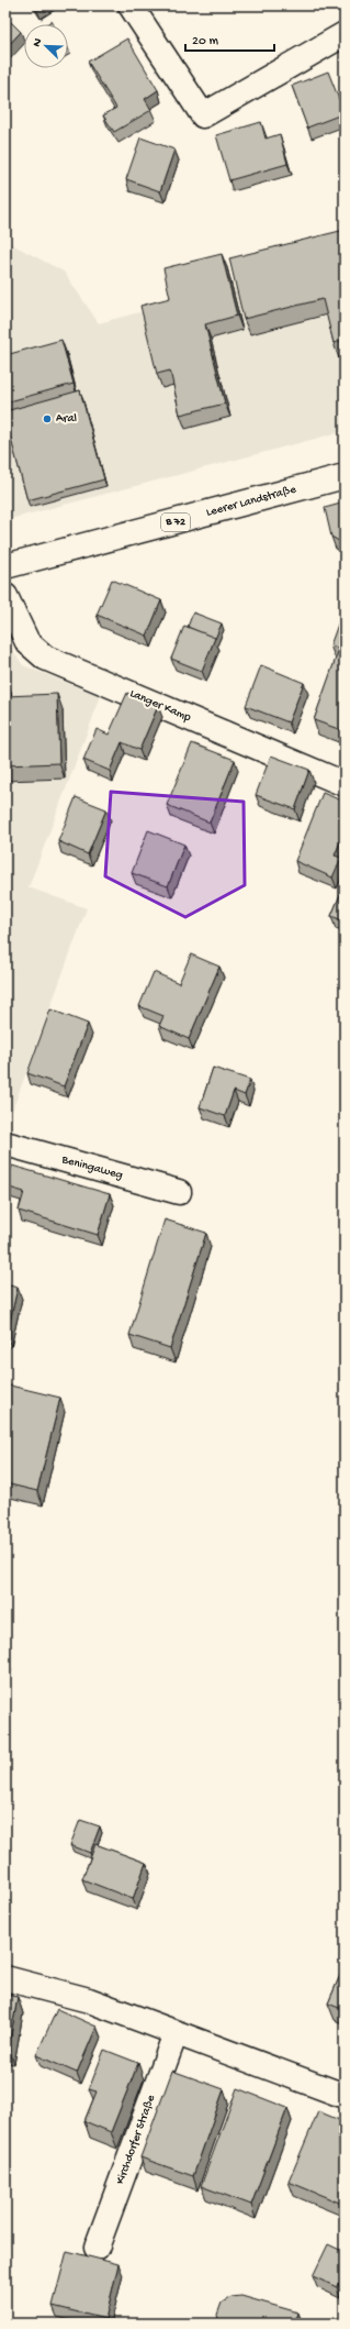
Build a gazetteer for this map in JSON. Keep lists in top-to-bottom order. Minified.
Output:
{"streets":{"street":["Leerer Landstraße","B 72","Langer Kamp","Beningaweg","Kirchdorfer Straße"]},"places":["Aral"],"scale_bar":"20 m","north":"top left"}
